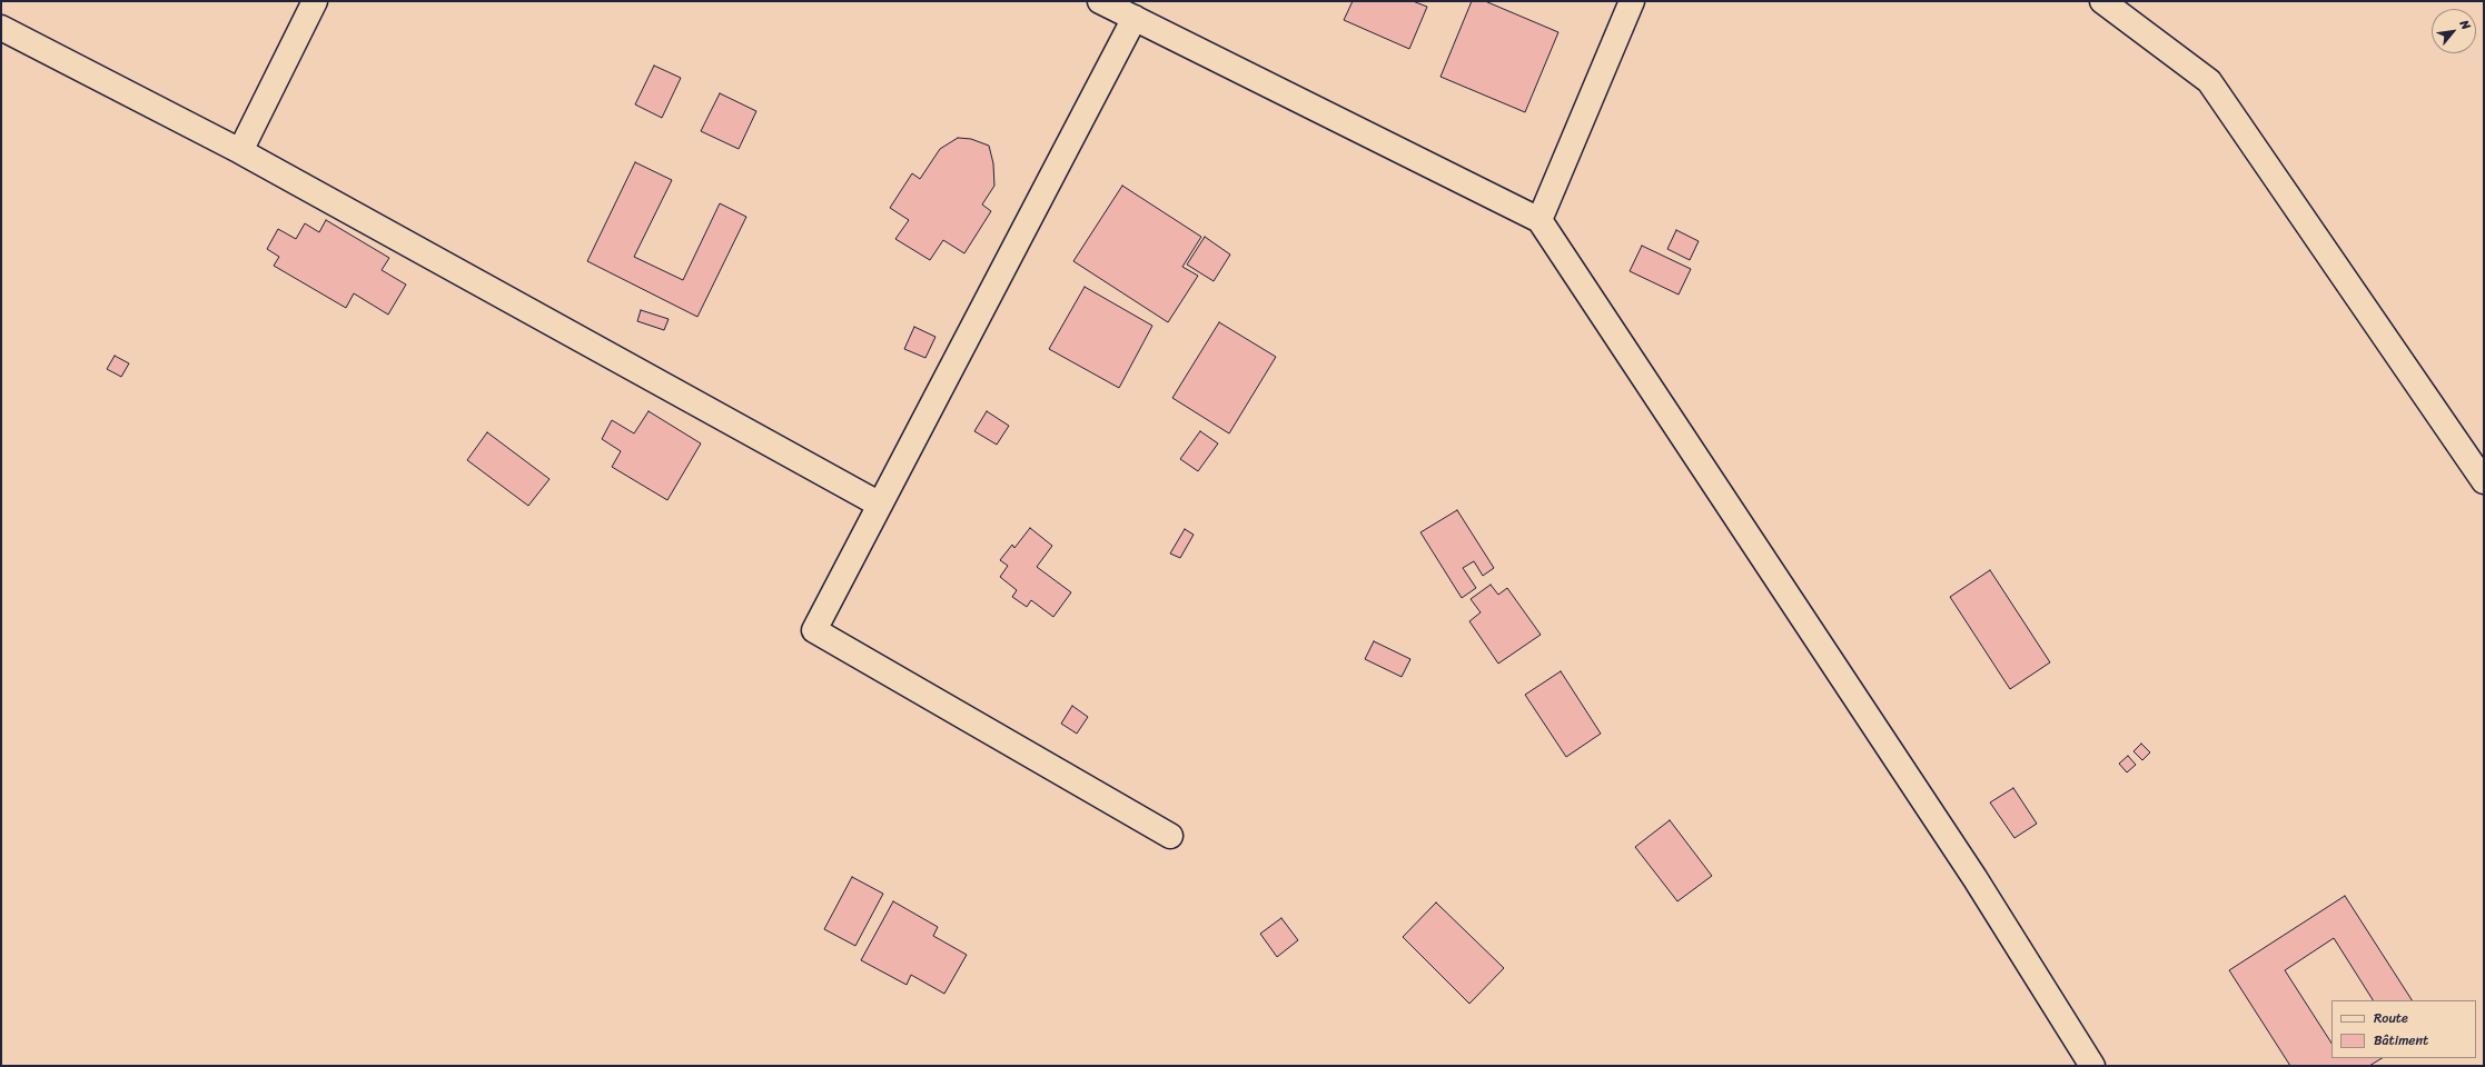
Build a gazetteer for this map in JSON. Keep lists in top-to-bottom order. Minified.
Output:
{"legend":["Route","Bâtiment"],"north":"top right"}
